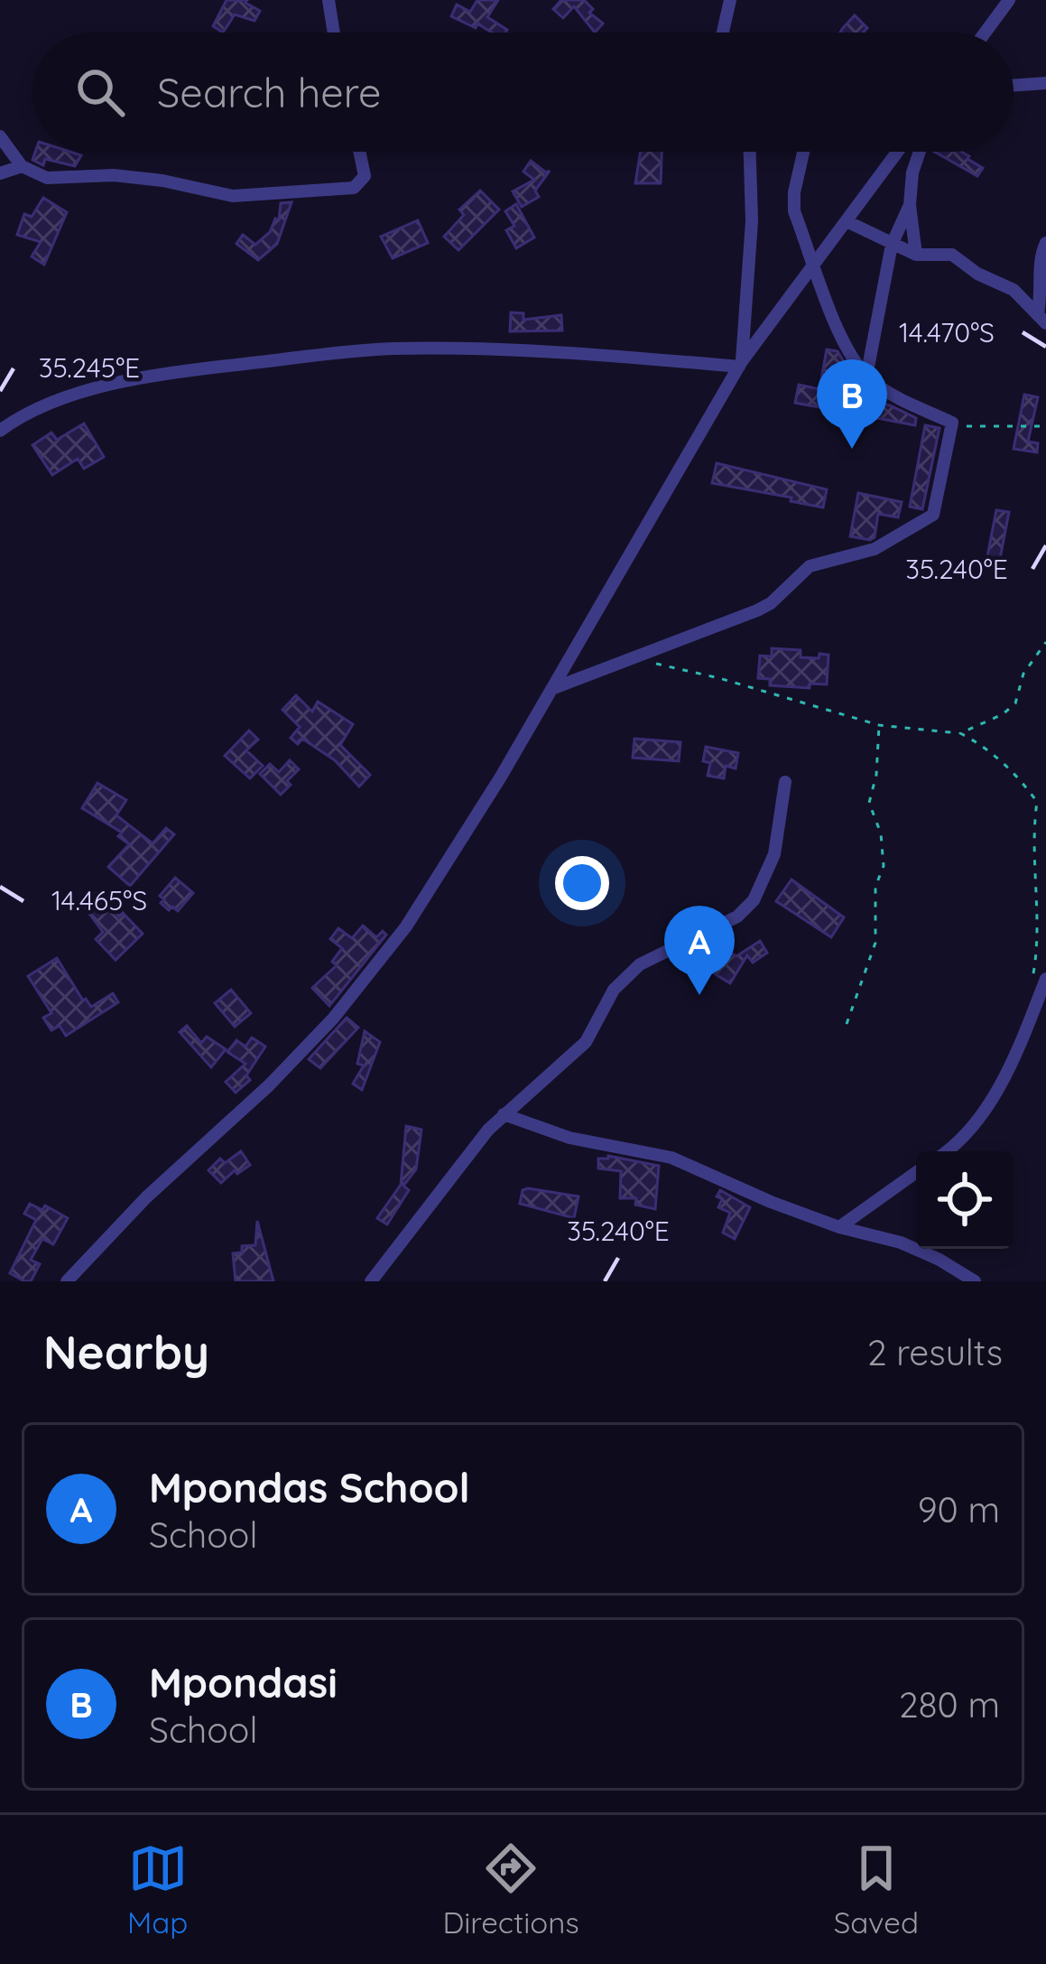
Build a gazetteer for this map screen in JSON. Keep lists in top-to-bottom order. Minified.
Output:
{"page":{"search":"Search here","pins":["B","A"],"heading":["Nearby","2 results"],"list":[{"mark":"A","name":"Mpondas School","note":"School","value":"90 m"},{"mark":"B","name":"Mpondasi","note":"School","value":"280 m"}],"nav":["Map","Directions","Saved"]},"coordinates":["14.470°S","35.245°E","35.240°E","14.465°S"]}
